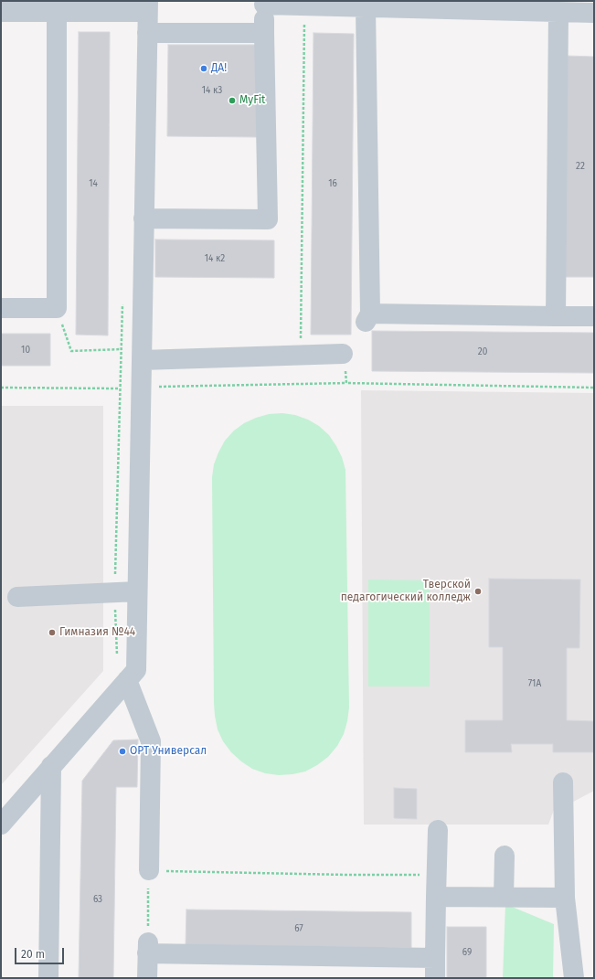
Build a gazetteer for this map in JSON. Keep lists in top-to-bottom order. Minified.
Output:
{"places":["ДА!","MyFit","Тверской педагогический колледж","Гимназия №44","ОРТ Универсал"],"house_numbers":["14 к3","22","14","16","14 к2","10","20","71А","63","67","69"],"scale_bar":"20 m"}
